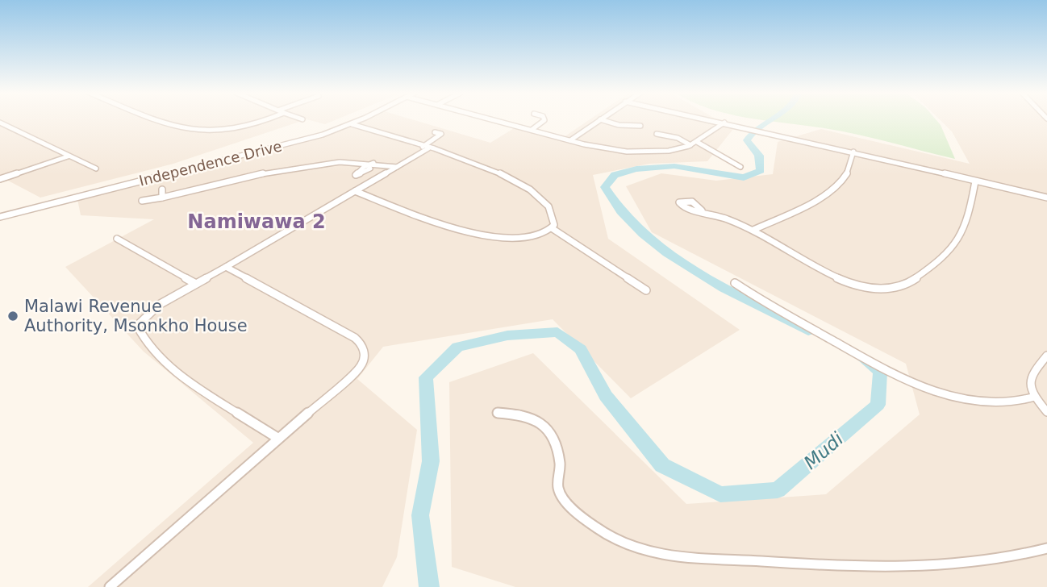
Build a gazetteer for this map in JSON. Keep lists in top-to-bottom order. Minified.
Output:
{"streets":{"street":["Independence Drive"]},"districts":["Namiwawa 2"],"water":["Mudi"],"places":["Malawi Revenue Authority, Msonkho House"]}
